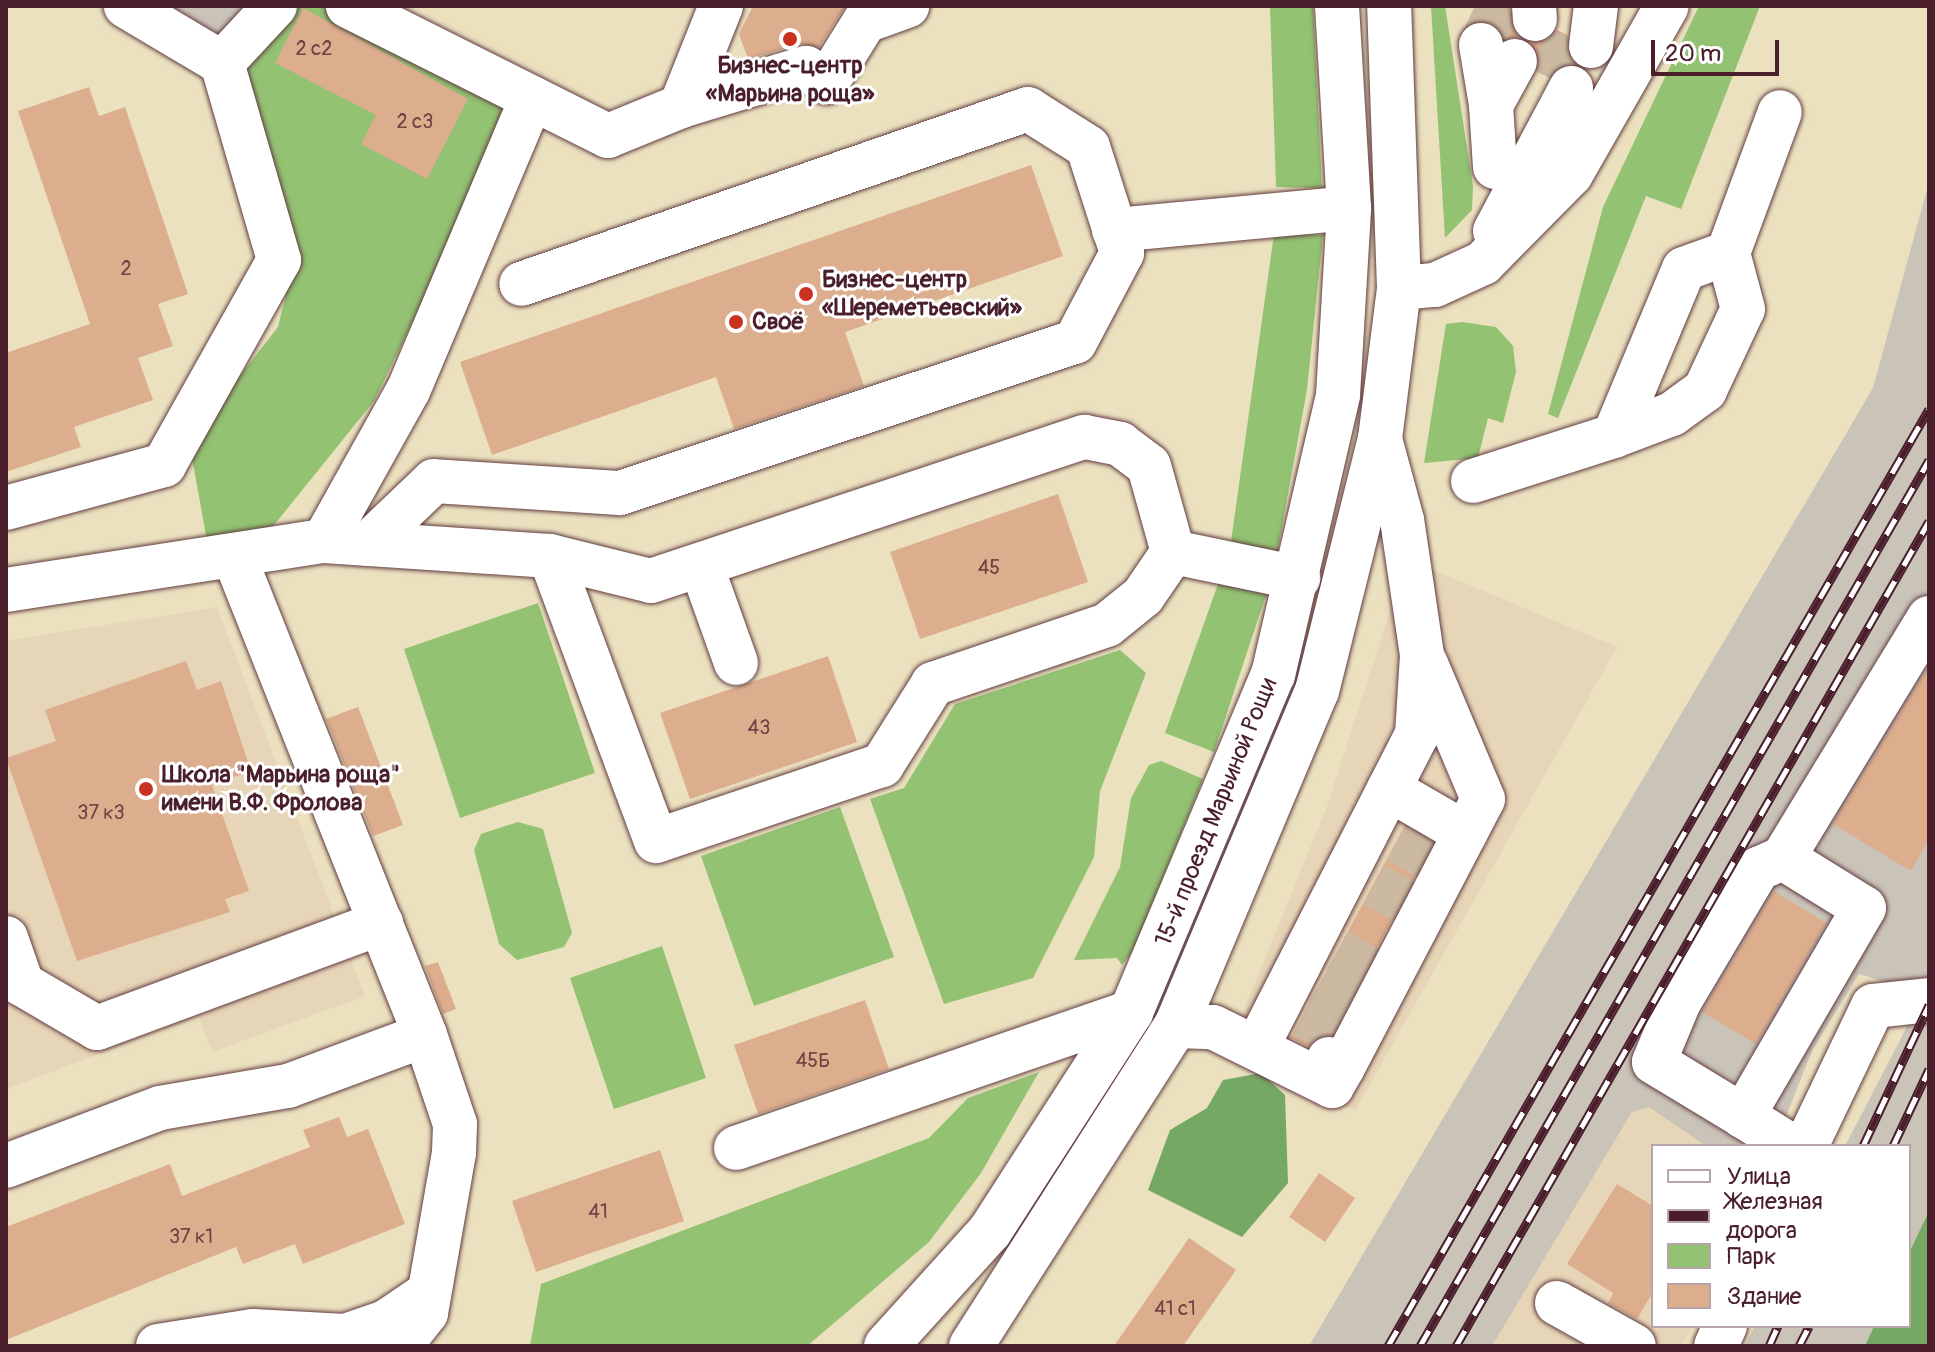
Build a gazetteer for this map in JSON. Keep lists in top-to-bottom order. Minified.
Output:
{"streets":{"main road":["15-й проезд Марьиной Рощи"]},"places":["Бизнес-центр «Марьина роща»","Бизнес-центр «Шереметьевский»","Своё","Школа \"Марьина роща\" имени В.Ф. Фролова"],"house_numbers":["2 с2","2 с3","2","45","43","37 к3","45Б","41","37 к1","41 с1"],"legend":["Улица","Железная дорога","Парк","Здание"],"scale_bar":"20 m"}
